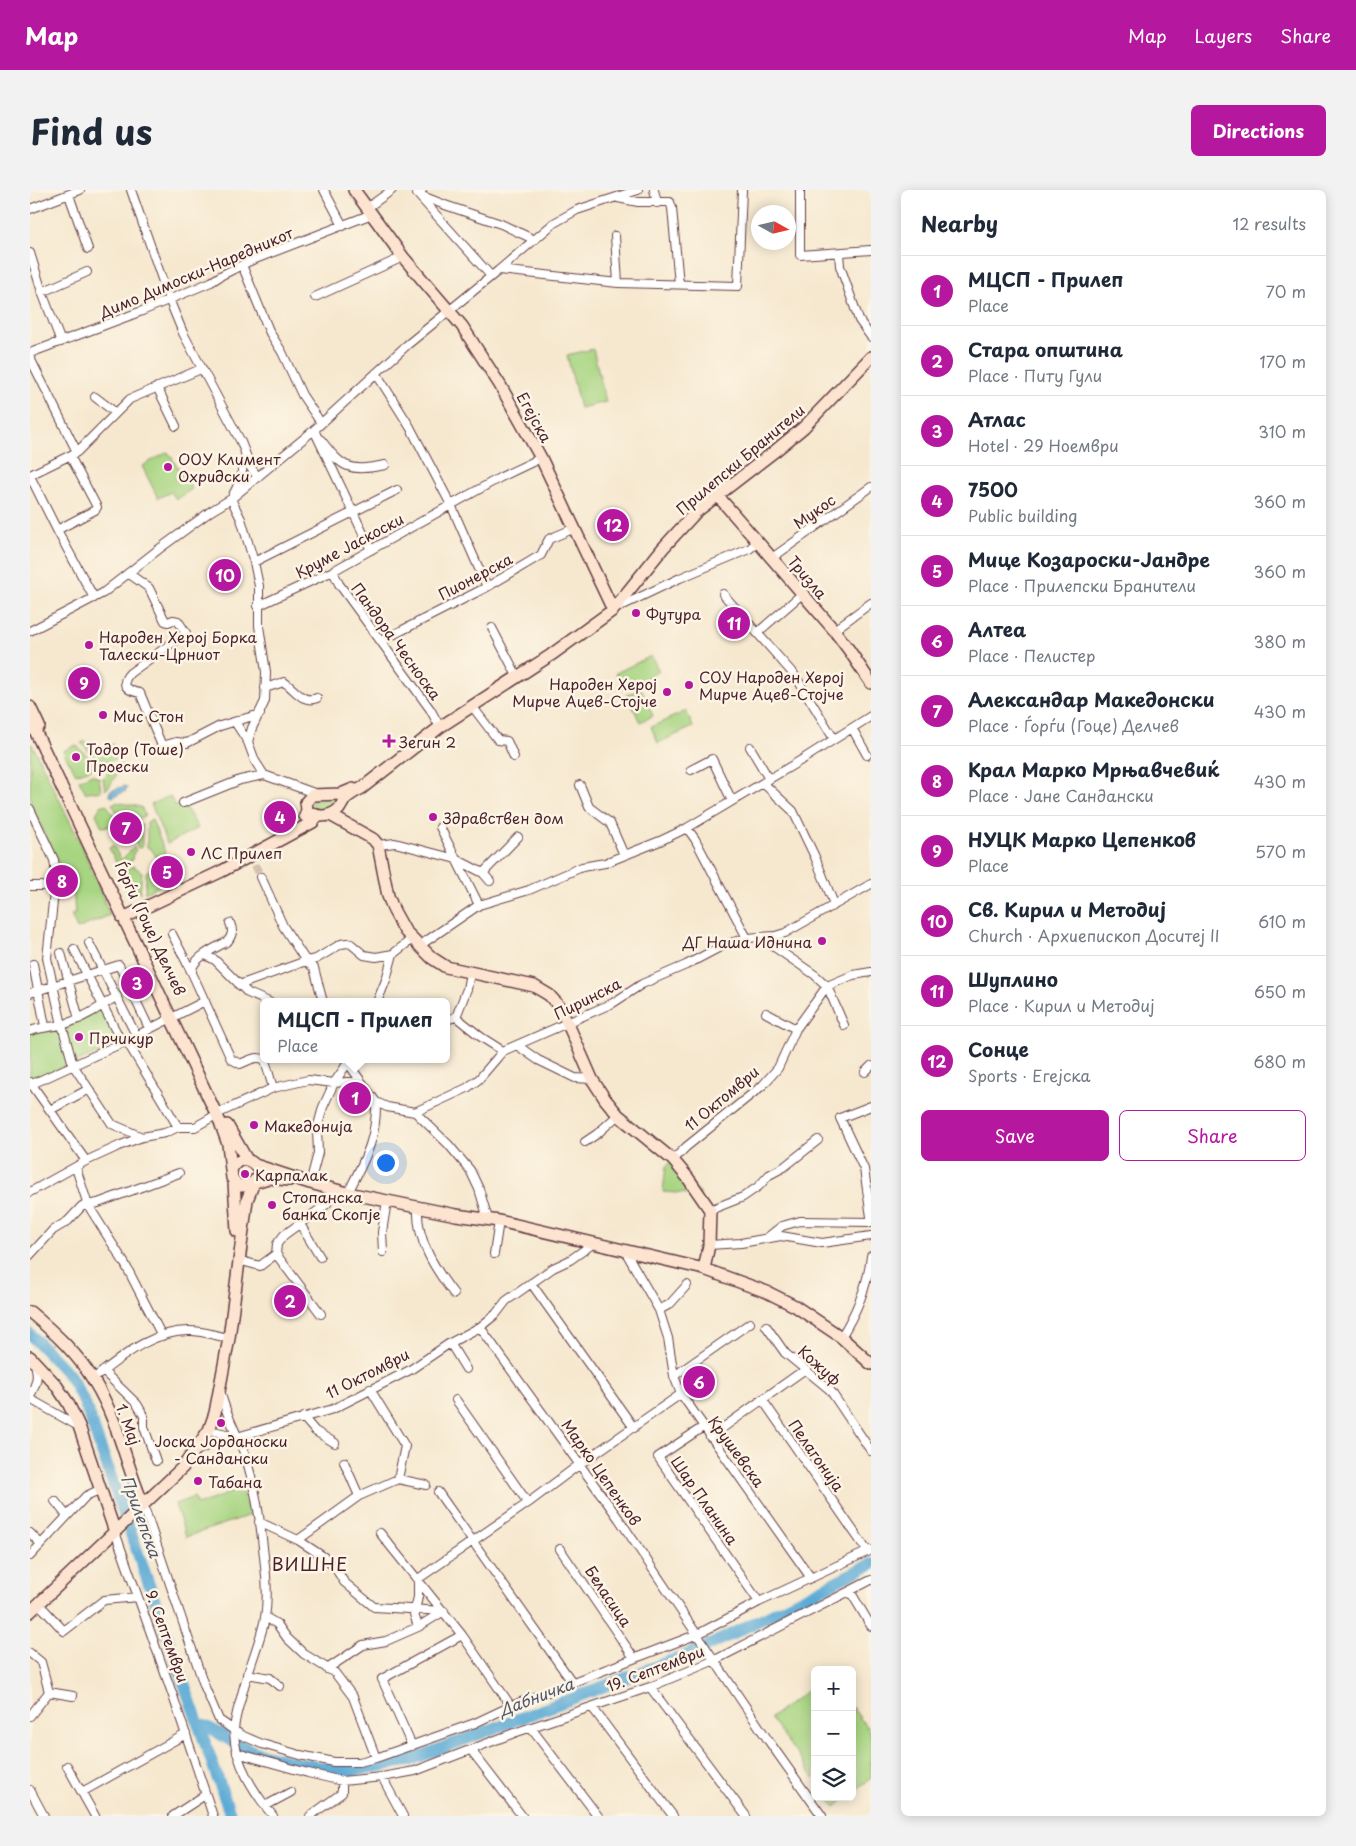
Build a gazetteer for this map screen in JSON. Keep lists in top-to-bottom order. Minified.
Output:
{"streets":{"street":["Димо Димоски-Наредникот","Егејска","Прилепски Бранители","Мукос","Круме Јаскоски","Пионерска","Тризла","Пандора Чесноска","Ѓорѓи (Гоце) Делчев","Пиринска","11 Октомври","Кожуф","1. Мај","Крушевска","Пелагонија","Марко Цепенков","Шар Планина","Беласица","9. Септември","19. Септември"]},"crossings":[["Димо Димоски-Наредникот","Егејска"],["Егејска","Прилепски Бранители"],["Егејска","Круме Јаскоски"],["Егејска","Пионерска"],["Прилепски Бранители","Тризла"],["Прилепски Бранители","Пандора Чесноска"],["Мукос","Тризла"],["Круме Јаскоски","Пандора Чесноска"],["Пионерска","Пандора Чесноска"],["11 Октомври","1. Мај"],["11 Октомври","Марко Цепенков"],["11 Октомври","9. Септември"],["1. Мај","Крушевска"],["1. Мај","Пелагонија"],["1. Мај","Марко Цепенков"],["1. Мај","Шар Планина"],["1. Мај","Беласица"],["Крушевска","Шар Планина"],["Марко Цепенков","19. Септември"]],"districts":["ВИШНЕ"],"water":["Прилепска","Дабничка"],"places":{"other":["ООУ Климент Охридски","Футура","Народен Херој Борка Талески-Црниот","СОУ Народен Херој Мирче Ацев-Стојче","Народен Херој Мирче Ацев-Стојче","Мис Стон","Тодор (Тоше) Проески","Здравствен дом","ЛС Прилеп","ДГ Наша Иднина","Прчикур","Македонија","Карпалак","Стопанска банка Скопје","Јоска Јорданоски - Сандански","Табана"],"health":["Зегин 2"]},"north":"right","page":{"header":"Map","nav":["Map","Layers","Share"],"title":"Find us","buttons":["Directions",["Save","Share"]],"heading":["Nearby","12 results"],"list":[{"mark":"1","name":"МЦСП - Прилеп","note":"Place","value":"70 m"},{"mark":"2","name":"Стара општина","note":"Place · Питу Гули","value":"170 m"},{"mark":"3","name":"Атлас","note":"Hotel · 29 Ноември","value":"310 m"},{"mark":"4","name":"7500","note":"Public building","value":"360 m"},{"mark":"5","name":"Мице Козароски-Јандре","note":"Place · Прилепски Бранители","value":"360 m"},{"mark":"6","name":"Алтеа","note":"Place · Пелистер","value":"380 m"},{"mark":"7","name":"Александар Македонски","note":"Place · Ѓорѓи (Гоце) Делчев","value":"430 m"},{"mark":"8","name":"Крал Марко Мрњавчевиќ","note":"Place · Јане Сандански","value":"430 m"},{"mark":"9","name":"НУЦК Марко Цепенков","note":"Place","value":"570 m"},{"mark":"10","name":"Св. Кирил и Методиј","note":"Church · Архиепископ Доситеј II","value":"610 m"},{"mark":"11","name":"Шуплино","note":"Place · Кирил и Методиј","value":"650 m"},{"mark":"12","name":"Сонце","note":"Sports · Егејска","value":"680 m"}],"pins":["12","10","11","9","4","7","5","8","3","1","2","6"],"popup":["МЦСП - Прилеп","Place"],"map_buttons":["+","−"]}}
